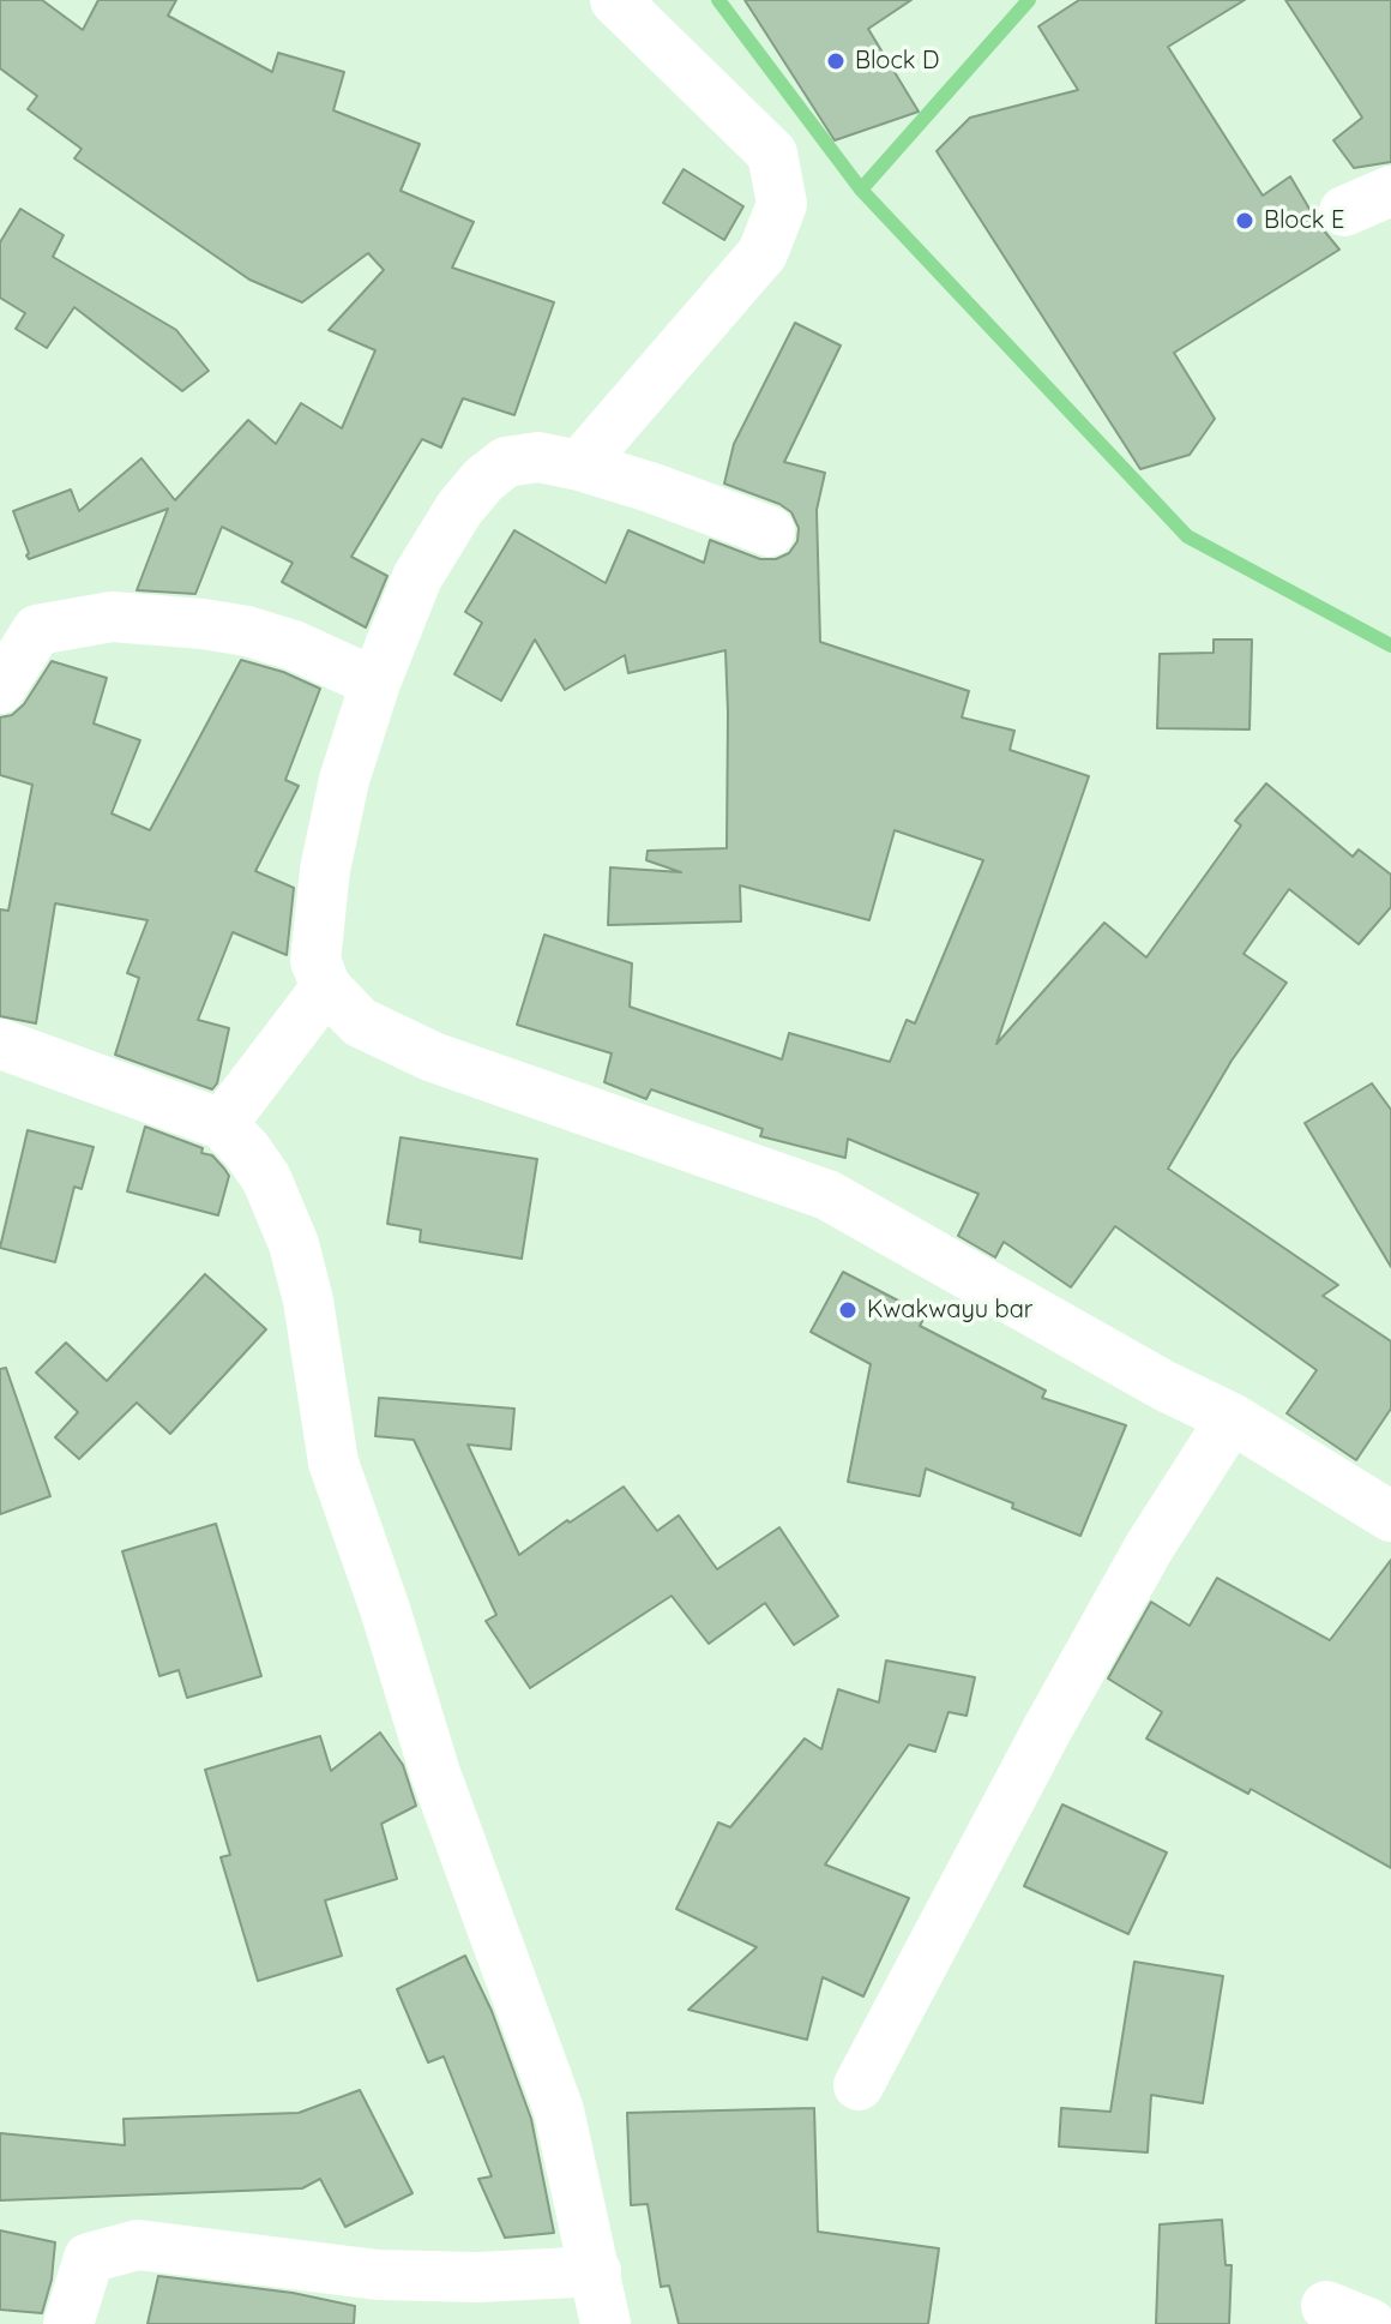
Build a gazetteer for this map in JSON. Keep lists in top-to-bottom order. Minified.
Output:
{"places":["Block D","Block E","Kwakwayu bar"]}
